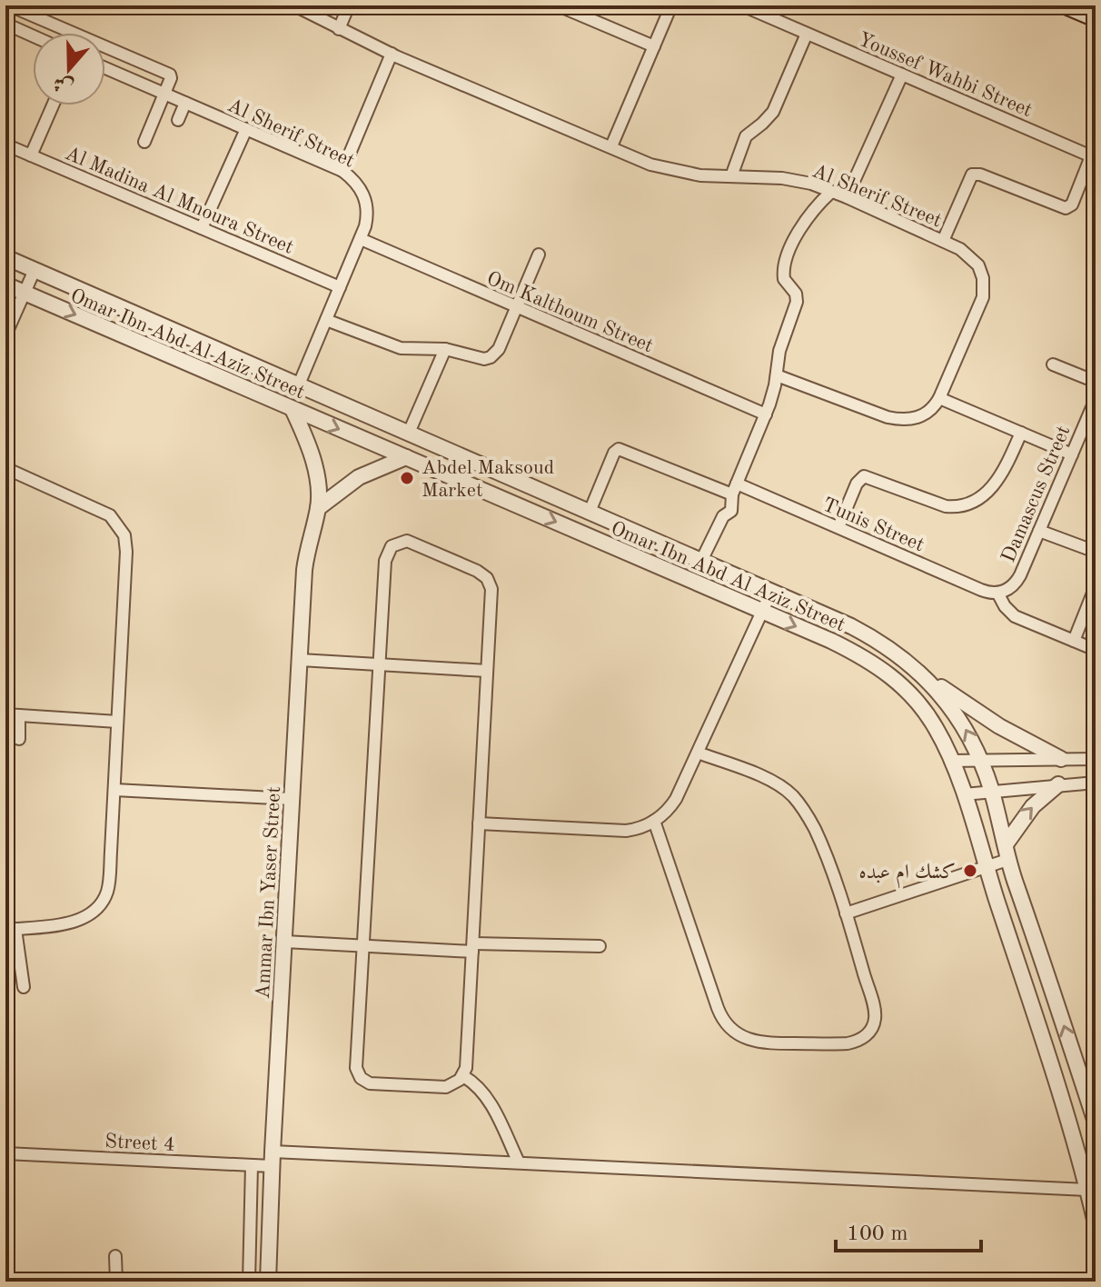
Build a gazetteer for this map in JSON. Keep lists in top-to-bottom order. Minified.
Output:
{"streets":{"street":["Youssef Wahbi Street","Al Sherif Street","Al Madina Al Mnoura Street","Om Kalthoum Street","Omar Ibn Abd Al Aziz Street","Damascus Street","Tunis Street","Ammar Ibn Yaser Street","Street 4"]},"crossings":[["Al Sherif Street","Al Madina Al Mnoura Street"],["Al Sherif Street","Om Kalthoum Street"],["Al Sherif Street","Omar Ibn Abd Al Aziz Street"],["Omar Ibn Abd Al Aziz Street","Tunis Street"],["Omar Ibn Abd Al Aziz Street","Ammar Ibn Yaser Street"],["Omar Ibn Abd Al Aziz Street","Street 4"],["Damascus Street","Tunis Street"],["Ammar Ibn Yaser Street","Street 4"]],"places":["Abdel Maksoud Market","كشك ام عبده"],"scale_bar":"100 m","north":"bottom"}
